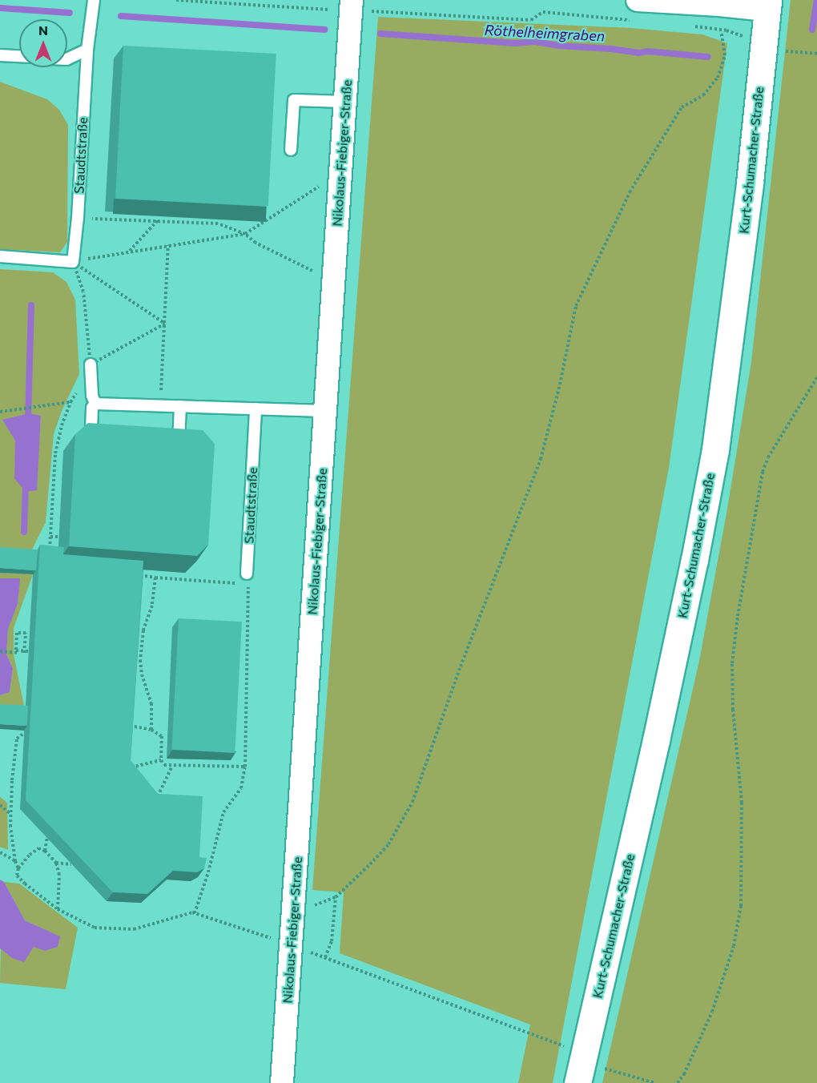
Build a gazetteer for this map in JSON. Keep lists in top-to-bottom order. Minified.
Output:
{"streets":{"main road":["Kurt-Schumacher-Straße"],"street":["Nikolaus-Fiebiger-Straße"],"lane":["Staudtstraße"]},"water":["Röthelheimgraben"],"north":"top"}
